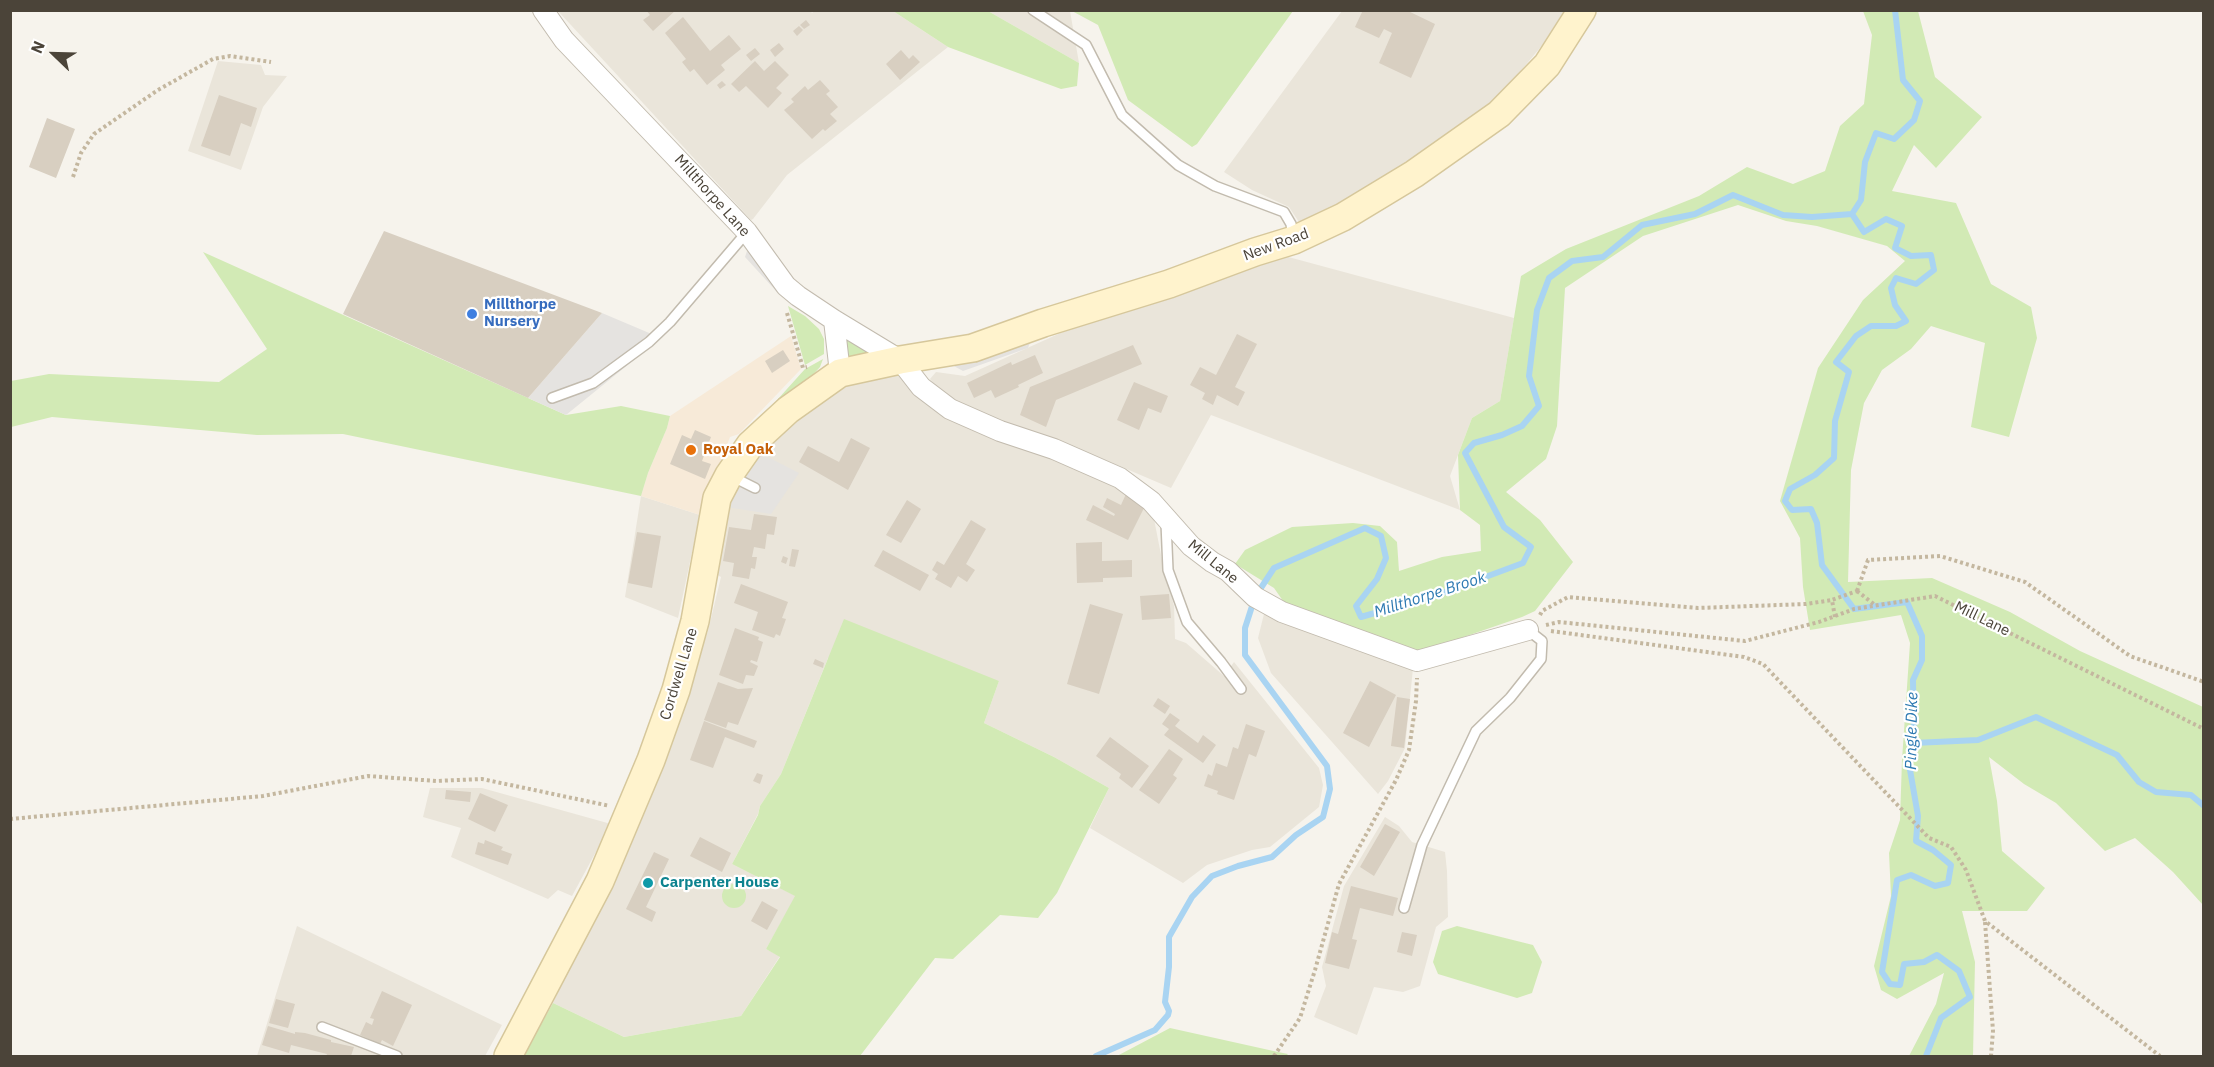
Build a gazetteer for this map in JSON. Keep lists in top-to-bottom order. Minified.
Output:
{"streets":{"main road":["New Road","Cordwell Lane"],"street":["Millthorpe Lane","Mill Lane"]},"crossings":[["Millthorpe Lane","New Road"],["Millthorpe Lane","Mill Lane"],["Millthorpe Lane","Cordwell Lane"],["New Road","Mill Lane"],["New Road","Cordwell Lane"],["Mill Lane","Cordwell Lane"]],"water":["Millthorpe Brook","Pingle Dike"],"places":["Millthorpe Nursery","Royal Oak","Carpenter House"],"north":"top left"}
